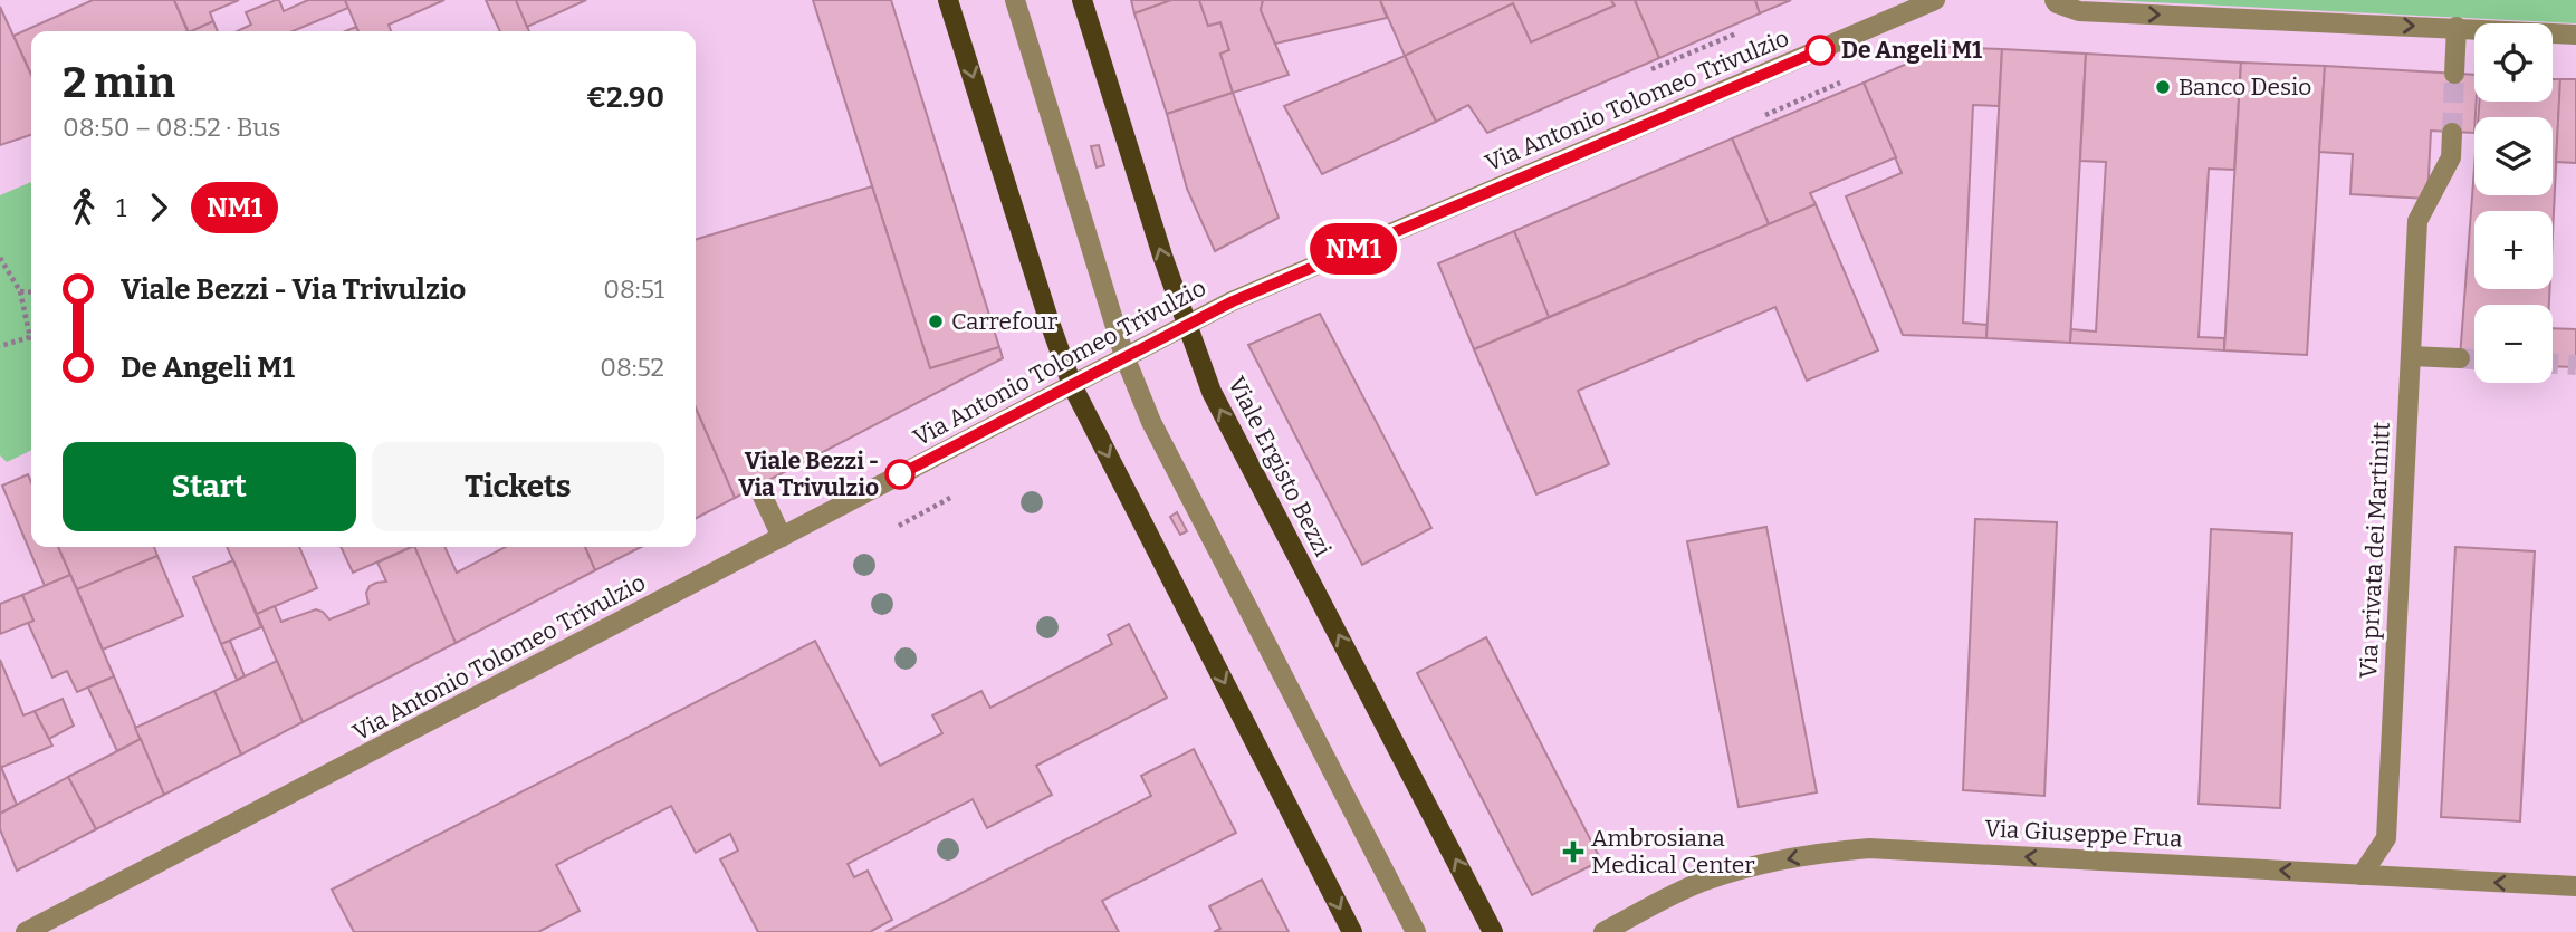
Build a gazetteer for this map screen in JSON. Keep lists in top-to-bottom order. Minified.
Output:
{"streets":{"main road":["Viale Ergisto Bezzi"],"street":["Via Antonio Tolomeo Trivulzio","Via privata dei Martinitt","Via Giuseppe Frua"]},"crossings":[["Via Antonio Tolomeo Trivulzio","Viale Ergisto Bezzi"],["Via privata dei Martinitt","Via Giuseppe Frua"]],"one_way":["Via Giuseppe Frua"],"places":{"other":["De Angeli M1","Banco Desio","Carrefour","Viale Bezzi - Via Trivulzio"],"health":["Ambrosiana Medical Center"]},"lines":["bus line NM1"],"page":{"on_map":"NM1","map_buttons":["+","−"],"heading":["2 min","08:50 – 08:52 · Bus","€2.90"],"legs":["1","NM1"],"list":[{"name":"Viale Bezzi - Via Trivulzio","value":"08:51"},{"name":"De Angeli M1","value":"08:52"}],"buttons":["Start","Tickets"]}}
